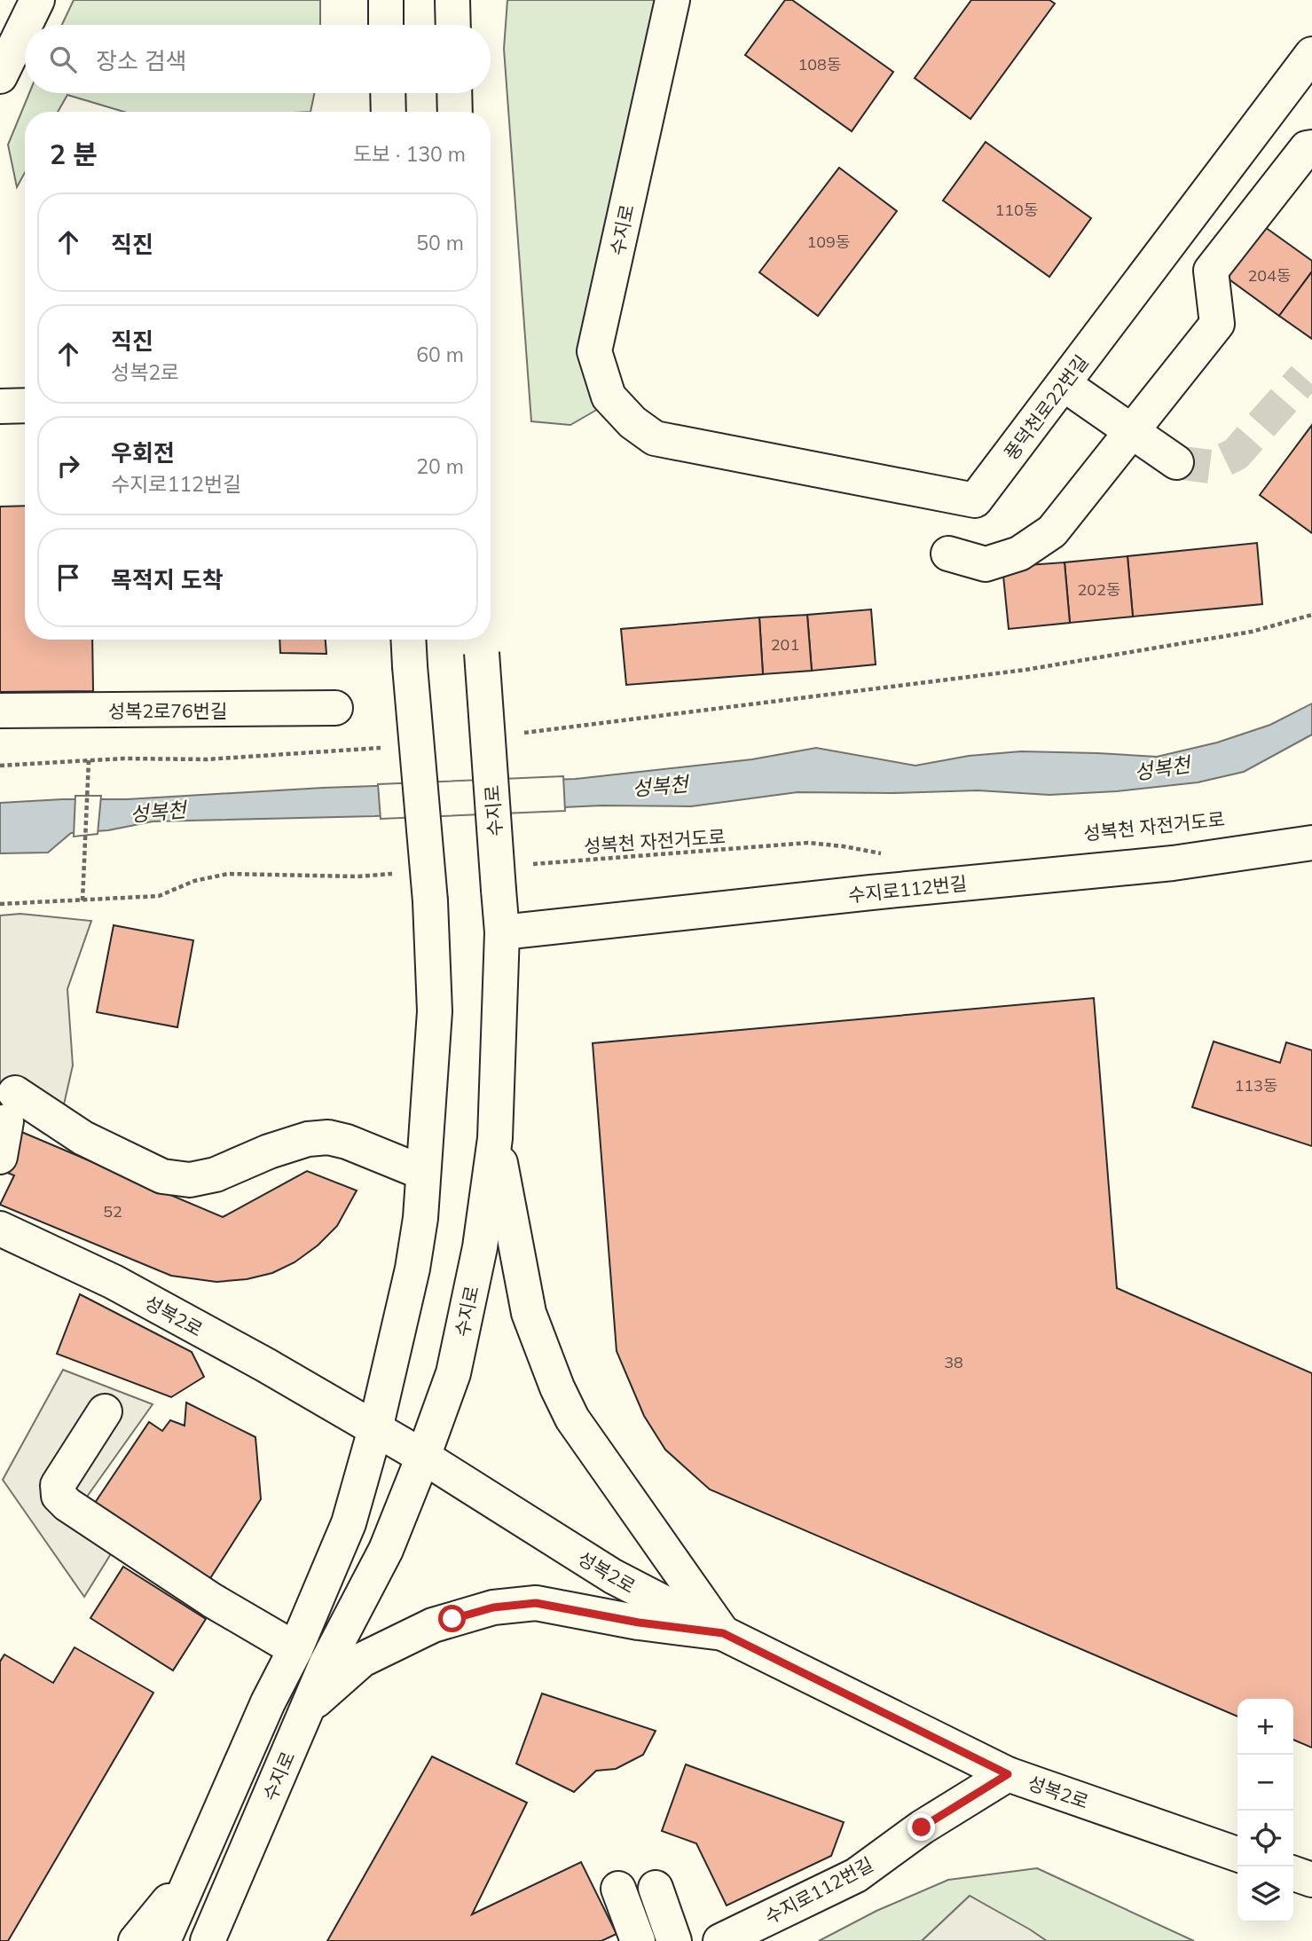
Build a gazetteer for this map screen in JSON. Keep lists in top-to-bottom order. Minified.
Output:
{"streets":{"street":["수지로","풍덕천로22번길","성복2로76번길","수지로112번길","성복2로"],"path":["성복천 자전거도로"]},"crossings":[["수지로","풍덕천로22번길"],["수지로","수지로112번길"],["수지로","성복2로"],["수지로112번길","성복2로"]],"water":["성복천"],"house_numbers":["108동","110동","109동","204동","202동","201","113동","52","38"],"page":{"search":"장소 검색","heading":["2 분","도보 · 130 m"],"list":[["직진","50 m"],["직진","성복2로","60 m"],["우회전","수지로112번길","20 m"],"목적지 도착"],"map_buttons":["+","−"]}}
